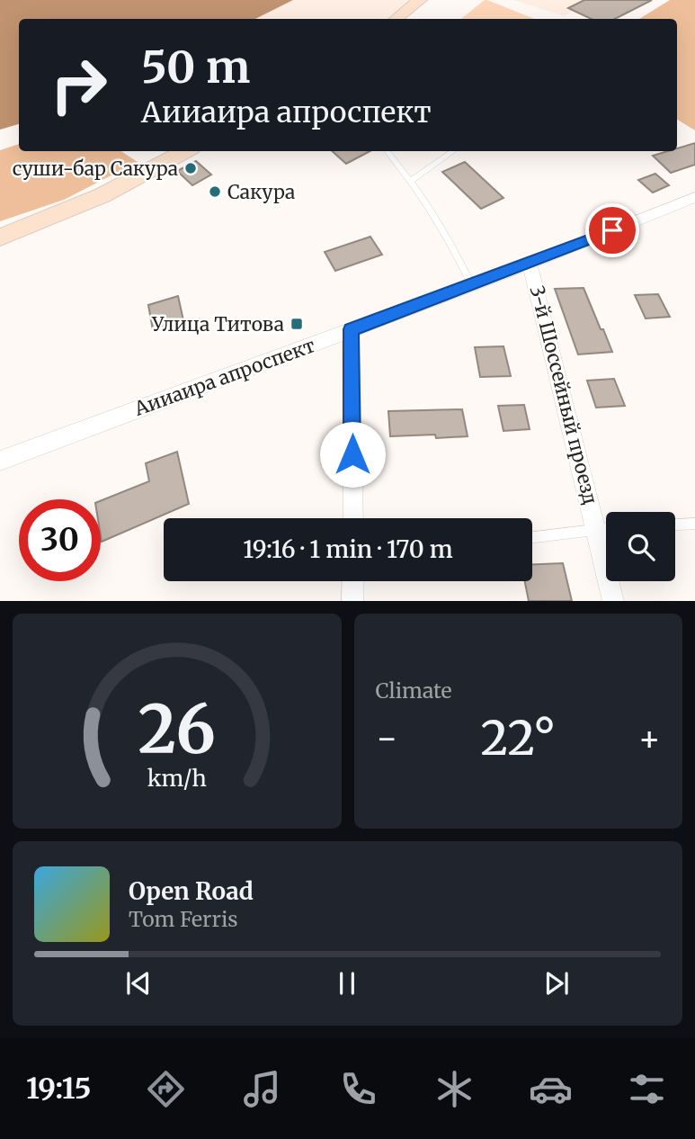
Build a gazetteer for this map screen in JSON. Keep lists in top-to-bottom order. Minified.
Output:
{"streets":{"street":["Аииаира апроспект","3-й Шоссейный проезд"]},"crossings":[["Аииаира апроспект","3-й Шоссейный проезд"]],"places":{"other":["суши-бар Сакура","Сакура"],"transit":["Улица Титова"]},"page":{"turn":["50 m","Аииаира апроспект"],"limit":"30","trip":"19:16 · 1 min · 170 m","tile":"Climate","heat":["−","22°","+"],"song":["Open Road","Tom Ferris"],"tabs":"19:15","gauge":["26","km/h"]}}
